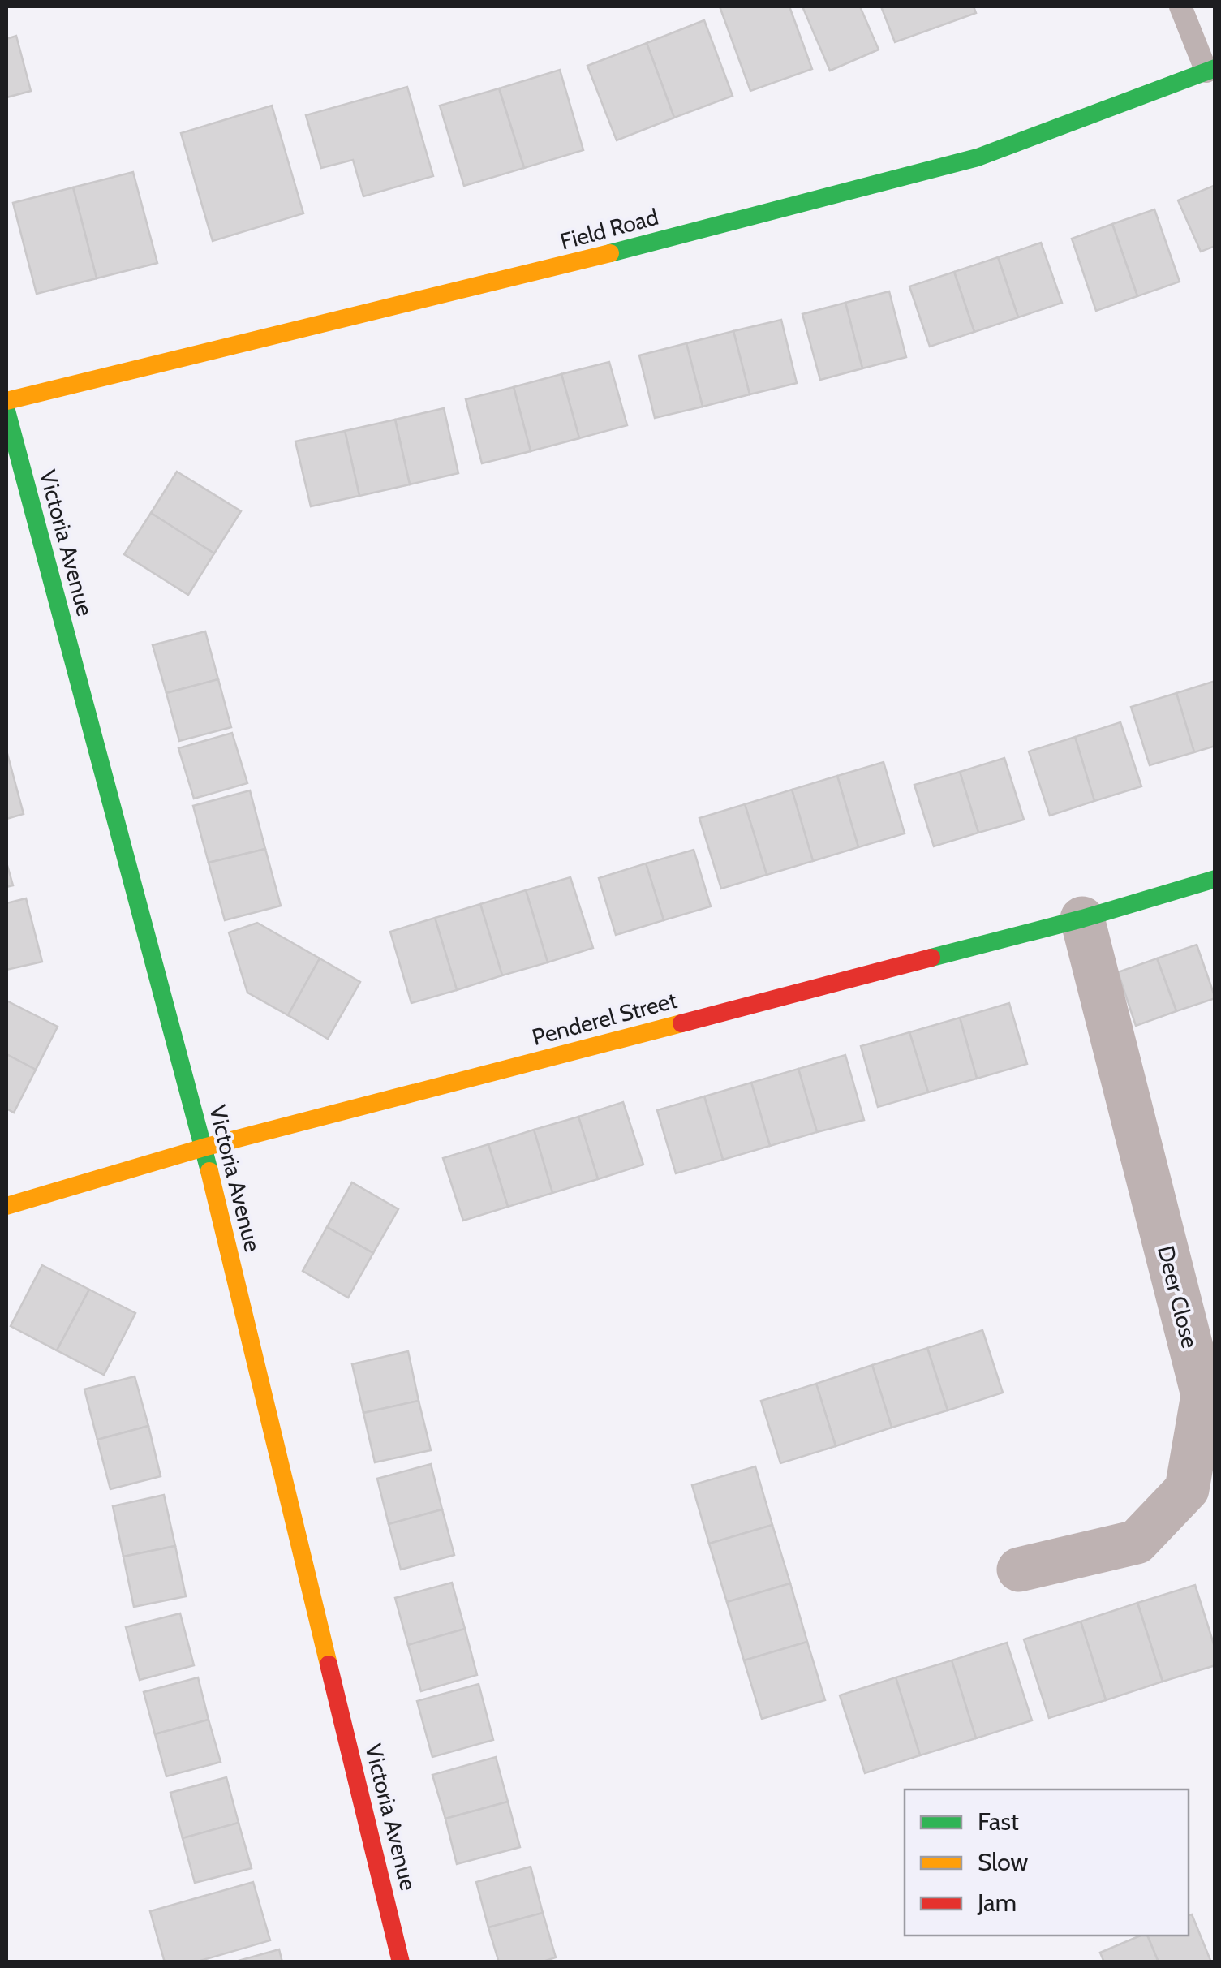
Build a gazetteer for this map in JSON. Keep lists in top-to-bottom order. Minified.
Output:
{"streets":{"street":["Field Road","Victoria Avenue","Penderel Street","Deer Close"]},"crossings":[["Victoria Avenue","Penderel Street"],["Penderel Street","Deer Close"]],"legend":["Fast","Slow","Jam"]}
